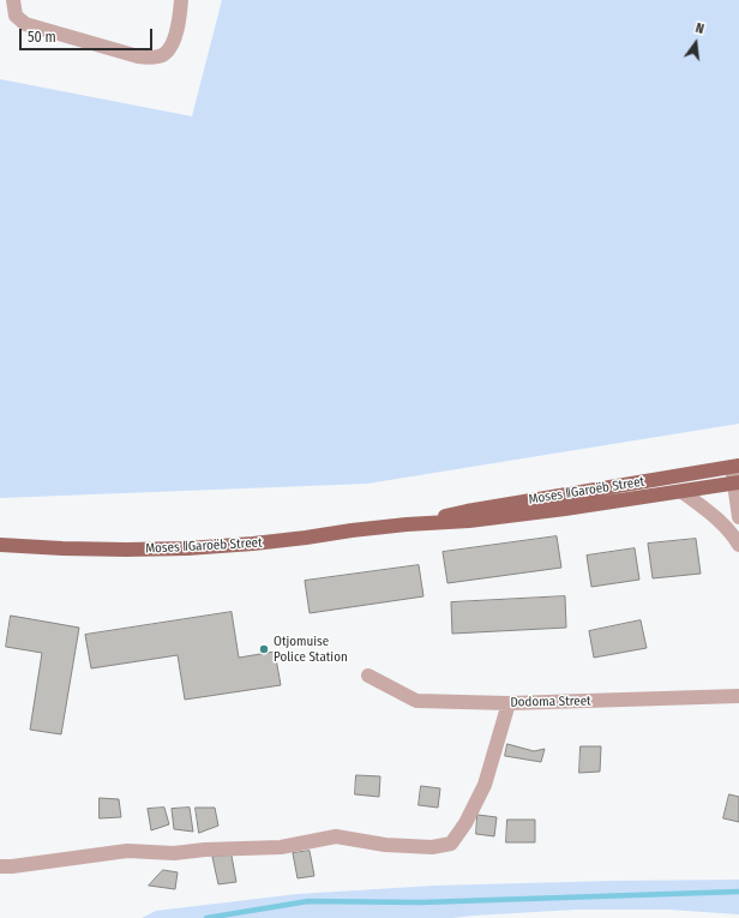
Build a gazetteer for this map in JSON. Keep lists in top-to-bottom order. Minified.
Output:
{"streets":{"main road":["Moses ǁGaroëb Street"],"street":["Dodoma Street"]},"places":["Otjomuise Police Station"],"scale_bar":"50 m","north":"top"}
